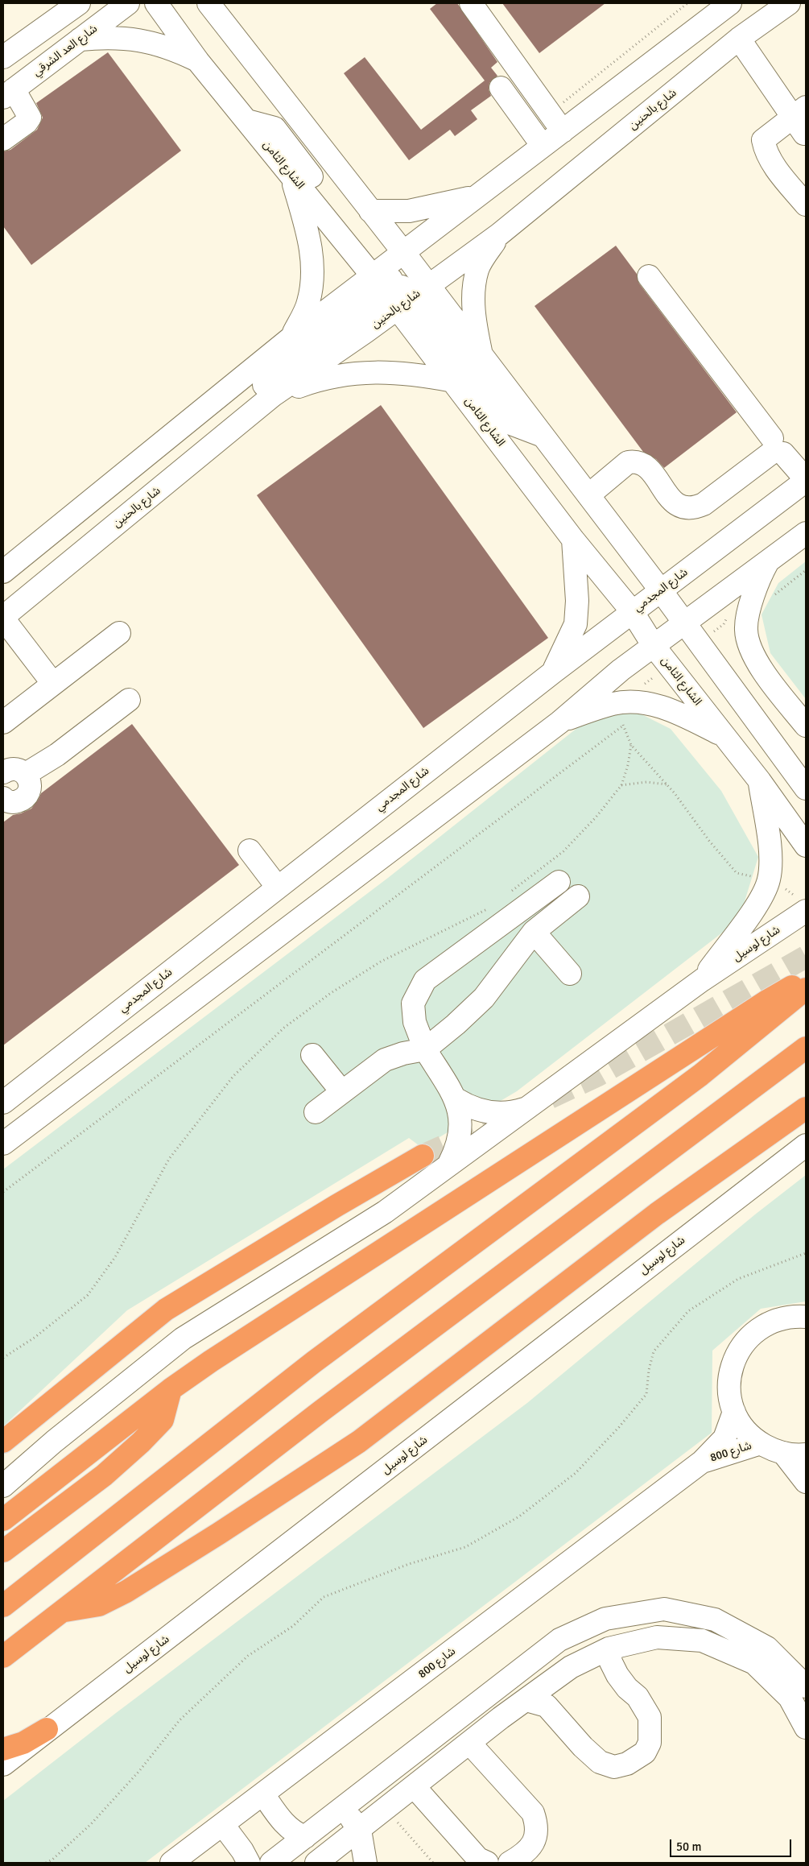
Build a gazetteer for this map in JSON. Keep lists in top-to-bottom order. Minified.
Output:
{"streets":{"street":["شارع العد الشرقي","شارع بالحنين","الشارع الثامن","شارع المجدمي","شارع لوسيل","شارع 800"]},"crossings":[["شارع بالحنين","الشارع الثامن"],["الشارع الثامن","شارع المجدمي"]],"scale_bar":"50 m"}
